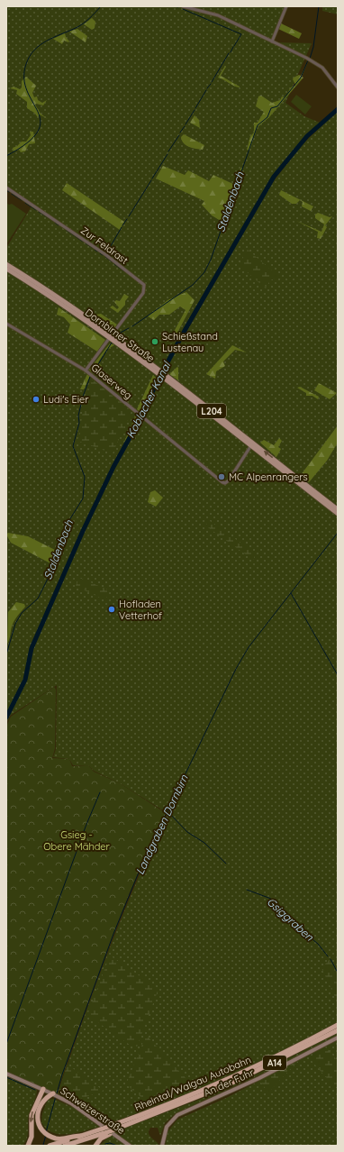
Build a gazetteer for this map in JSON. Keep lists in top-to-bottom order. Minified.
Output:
{"streets":{"highway":["A14","Rheintal/Walgau Autobahn"],"main road":["Dornbirner Straße","L204","An der Fuhr","Schweizerstraße"],"street":["Zur Feldrast","Glaserweg"]},"crossings":[["Dornbirner Straße","Glaserweg"]],"water":["Staldenbach","Koblacher Kanal","Landgraben Dornbirn","Gsiggraben"],"parks":["Gsieg - Obere Mähder"],"places":["Schießstand Lustenau","Ludi's Eier","MC Alpenrangers","Hofladen Vetterhof"]}
